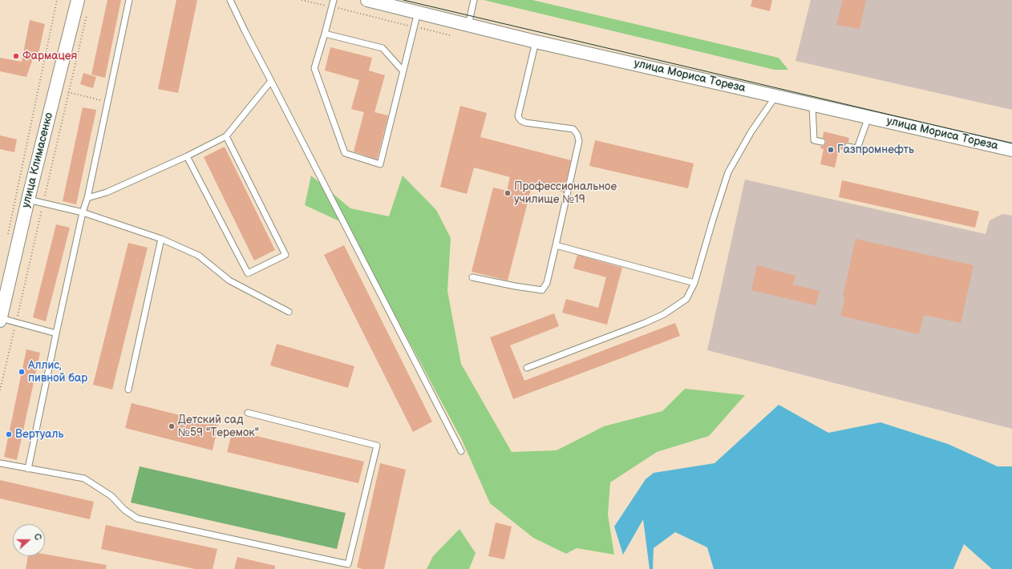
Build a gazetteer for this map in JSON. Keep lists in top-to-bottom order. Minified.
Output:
{"streets":{"street":["улица Мориса Тореза","улица Климасенко"]},"places":["Фармацея","Газпромнефть","Профессиональное училище №19","Аллис, пивной бар","Детский сад №59 \"Теремок\"","Вертуаль"],"north":"right"}
